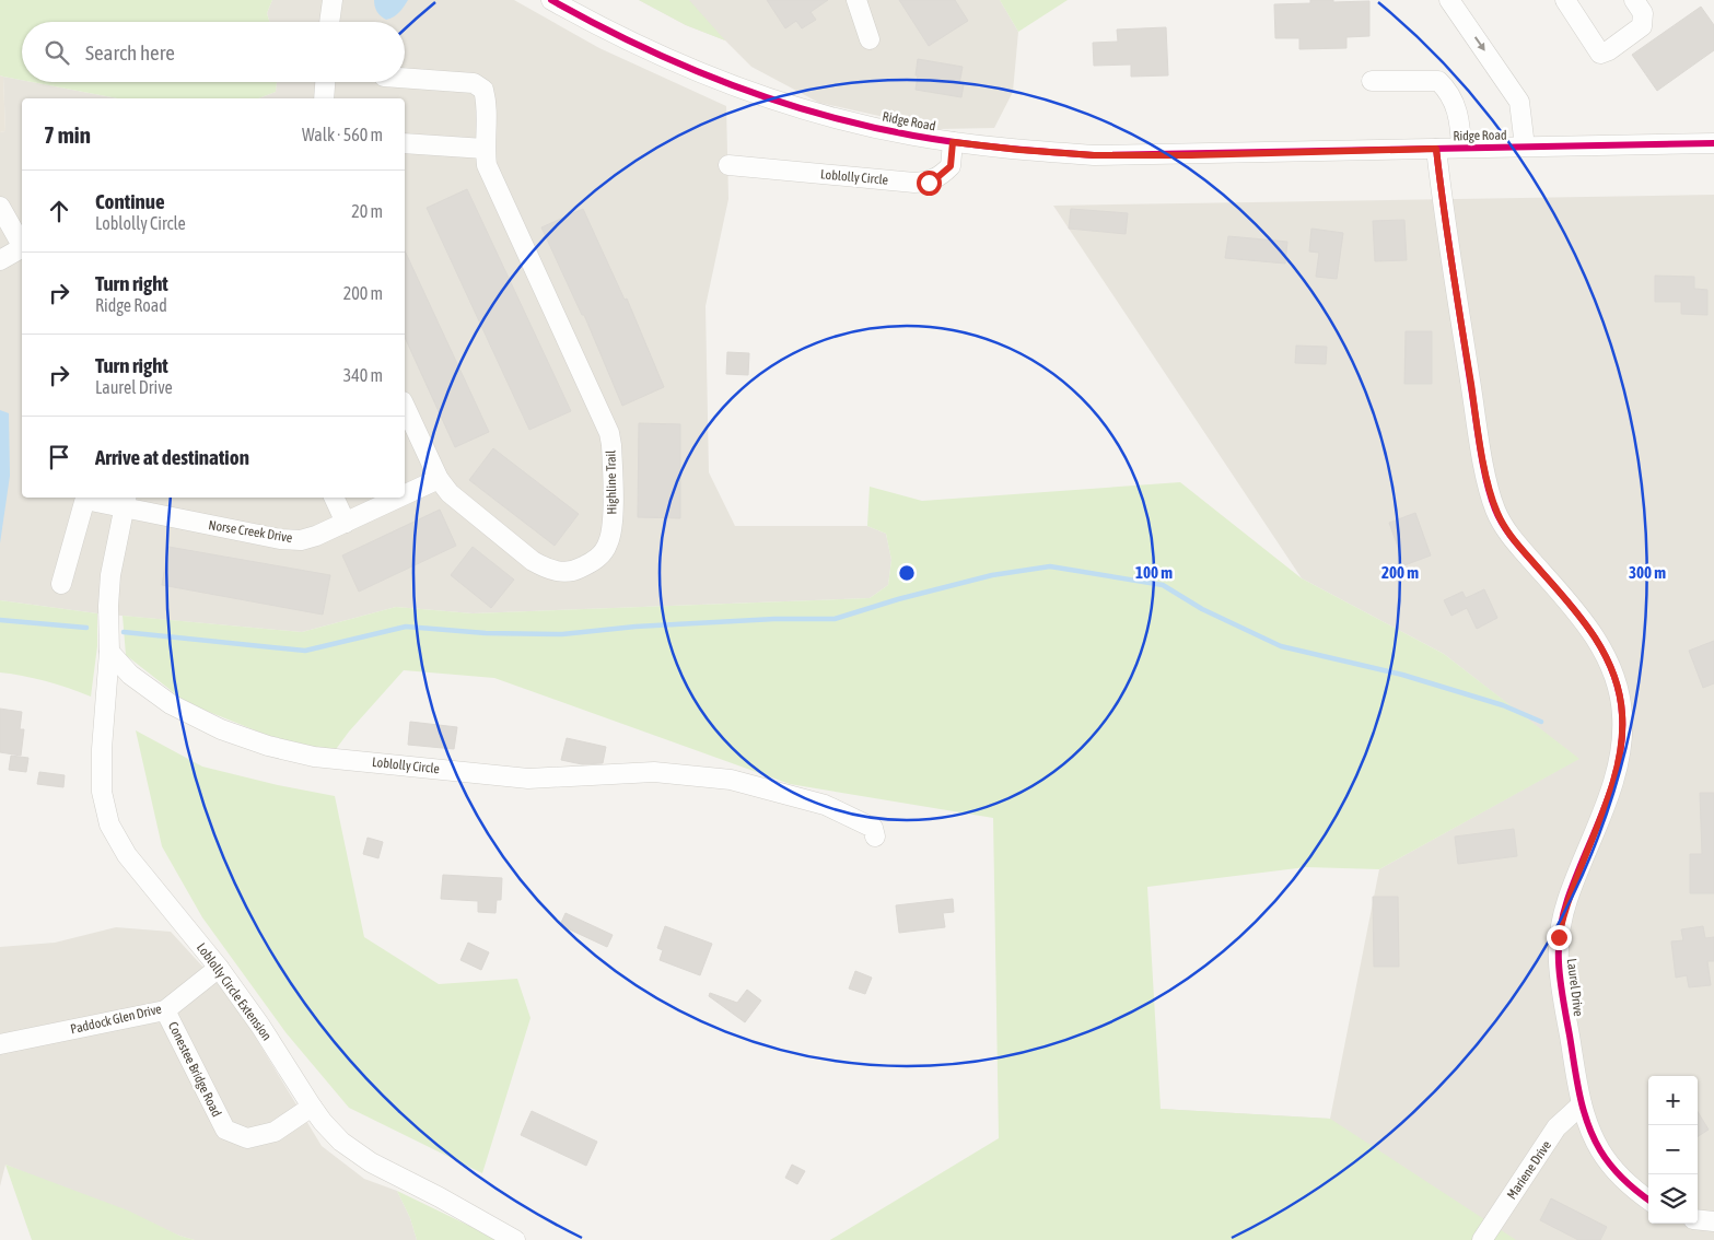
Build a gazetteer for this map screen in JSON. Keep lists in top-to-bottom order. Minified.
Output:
{"streets":{"street":["Ridge Road","Loblolly Circle","Highline Trail","Norse Creek Drive","Laurel Drive","Loblolly Circle Extension","Paddock Glen Drive","Conestee Bridge Road","Mariene Drive"]},"crossings":[["Ridge Road","Loblolly Circle"],["Ridge Road","Laurel Drive"],["Loblolly Circle","Loblolly Circle Extension"],["Highline Trail","Norse Creek Drive"],["Laurel Drive","Mariene Drive"],["Loblolly Circle Extension","Paddock Glen Drive"],["Loblolly Circle Extension","Conestee Bridge Road"],["Paddock Glen Drive","Conestee Bridge Road"]],"page":{"search":"Search here","heading":["7 min","Walk · 560 m"],"list":[["Continue","Loblolly Circle","20 m"],["Turn right","Ridge Road","200 m"],["Turn right","Laurel Drive","340 m"],"Arrive at destination"],"map_buttons":["+","−"]},"rings":["100 m","200 m","300 m"]}
